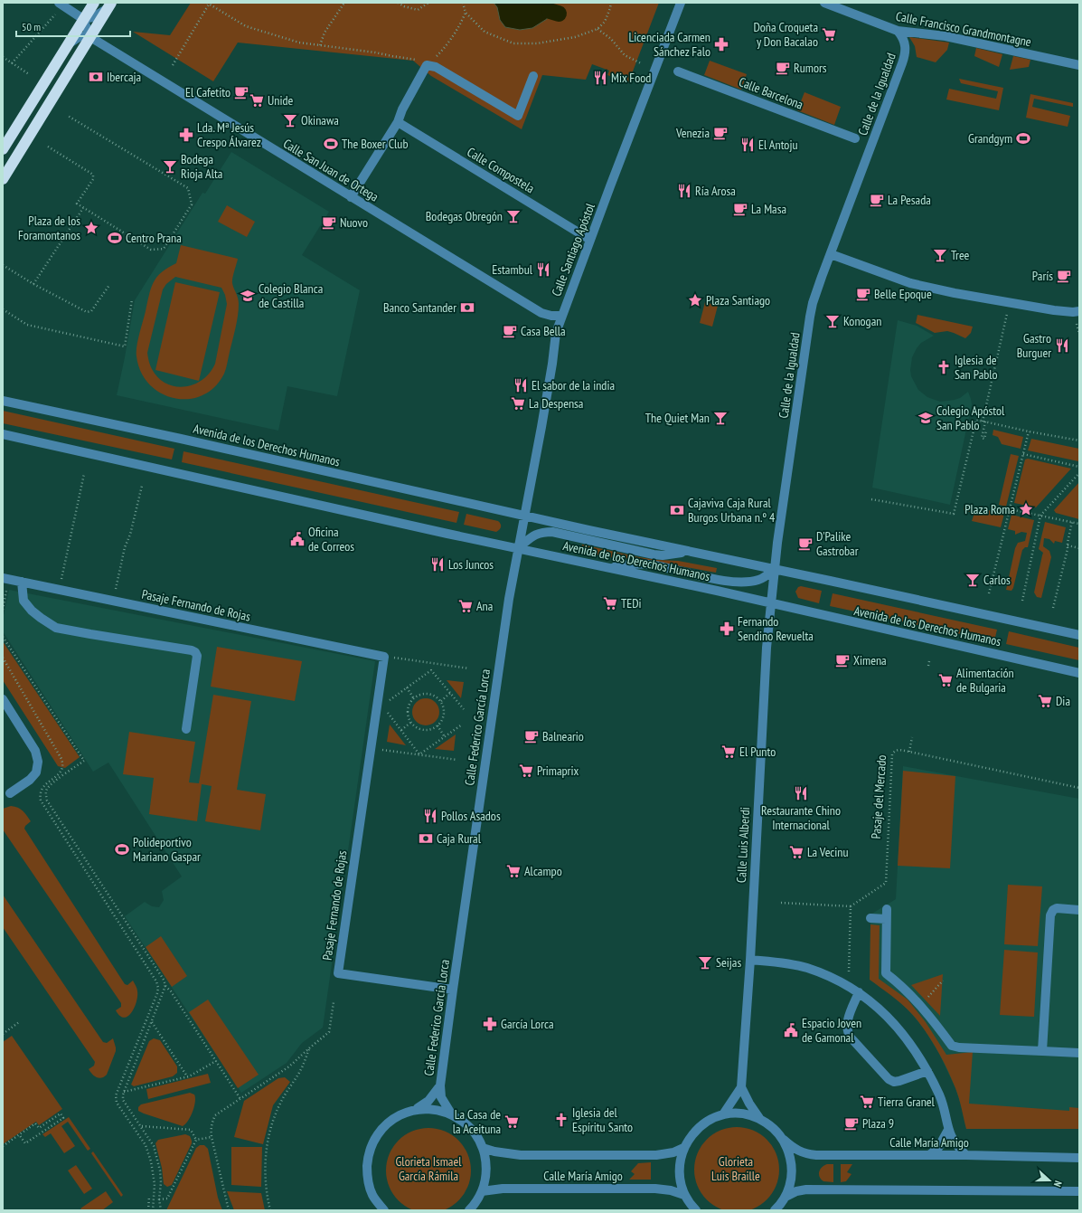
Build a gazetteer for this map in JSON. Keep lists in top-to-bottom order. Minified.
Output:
{"streets":{"street":["Calle Francisco Grandmontagne","Calle Barcelona","Calle de la Igualdad","Calle San Juan de Ortega","Calle Compostela","Calle Santiago Apóstol","Avenida de los Derechos Humanos","Pasaje Fernando de Rojas","Calle Federico García Lorca","Calle Luis Alberdi","Calle María Amigo"],"path":["Pasaje del Mercado"]},"crossings":[["Calle Francisco Grandmontagne","Calle de la Igualdad"],["Calle de la Igualdad","Avenida de los Derechos Humanos"],["Calle San Juan de Ortega","Calle Santiago Apóstol"],["Calle Compostela","Calle Santiago Apóstol"],["Calle Santiago Apóstol","Avenida de los Derechos Humanos"],["Avenida de los Derechos Humanos","Calle Federico García Lorca"],["Avenida de los Derechos Humanos","Calle Luis Alberdi"],["Pasaje Fernando de Rojas","Calle Federico García Lorca"]],"parks":["Glorieta Ismael García Rámila","Glorieta Luis Braille"],"places":{"supermarket":["Doña Croqueta y Don Bacalao","Unide","La Despensa","TEDi","Ana","Alimentación de Bulgaria","Dia","El Punto","Primaprix","La Vecinu","Alcampo","Tierra Granel","La Casa de la Aceituna"],"pharmacy":["Licenciada Carmen Sánchez Falo","Lda. Mª Jesús Crespo Álvarez","Fernando Sendino Revuelta","García Lorca"],"cafe":["Rumors","El Cafetito","Venezia","La Pesada","La Masa","Nuovo","París","Belle Epoque","Casa Bella","D'Palike Gastrobar","Ximena","Balneario","Plaza 9"],"bank":["Ibercaja","Banco Santander","Cajaviva Caja Rural Burgos Urbana n.º 4","Caja Rural"],"restaurant":["Mix Food","El Antoju","Ría Arosa","Estambul","Gastro Burguer","El sabor de la india","Los Juncos","Restaurante Chino Internacional","Pollos Asados"],"bar":["Okinawa","Bodega Rioja Alta","Bodegas Obregón","Tree","Konogan","The Quiet Man","Carlos","Seijas"],"sports":["Grandgym","The Boxer Club","Centro Prana","Polideportivo Mariano Gaspar"],"place":["Plaza de los Foramontanos","Plaza Santiago","Plaza Roma"],"school or university":["Colegio Blanca de Castilla","Colegio Apóstol San Pablo"],"church":["Iglesia de San Pablo","Iglesia del Espíritu Santo"],"public building":["Oficina de Correos","Espacio Joven de Gamonal"]},"scale_bar":"50 m","north":"right"}
